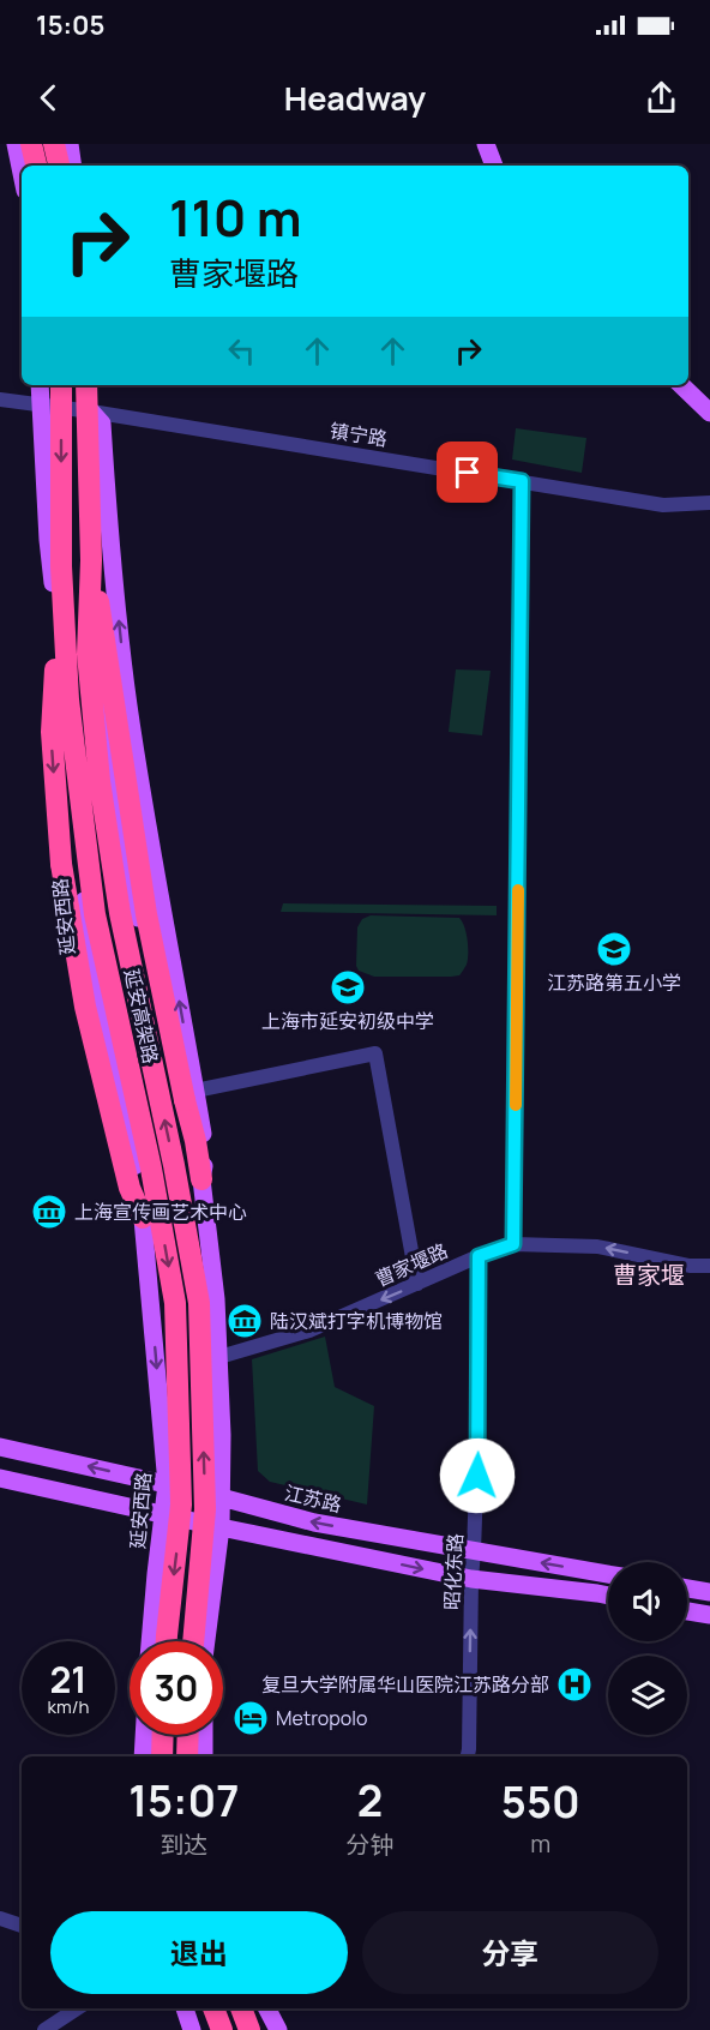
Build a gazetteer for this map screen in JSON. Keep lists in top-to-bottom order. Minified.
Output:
{"streets":{"highway":["延安高架路"],"main road":["延安西路","江苏路"],"street":["镇宁路","曹家堰路","昭化东路"]},"crossings":[["镇宁路","延安西路"],["延安西路","江苏路"],["曹家堰路","昭化东路"],["江苏路","昭化东路"]],"one_way":["曹家堰路","昭化东路"],"districts":["曹家堰"],"places":{"school or university":["江苏路第五小学","上海市延安初级中学"],"museum":["上海宣传画艺术中心","陆汉斌打字机博物馆"],"hospital":["复旦大学附属华山医院江苏路分部"],"hotel":["Metropolo"]},"page":{"status":"15:05","header":"Headway","turn":["110 m","曹家堰路"],"speed":"21 km/h","limit":"30","eta":["15:07","到达","2","分钟","550","m"],"buttons":["退出","分享"]}}
